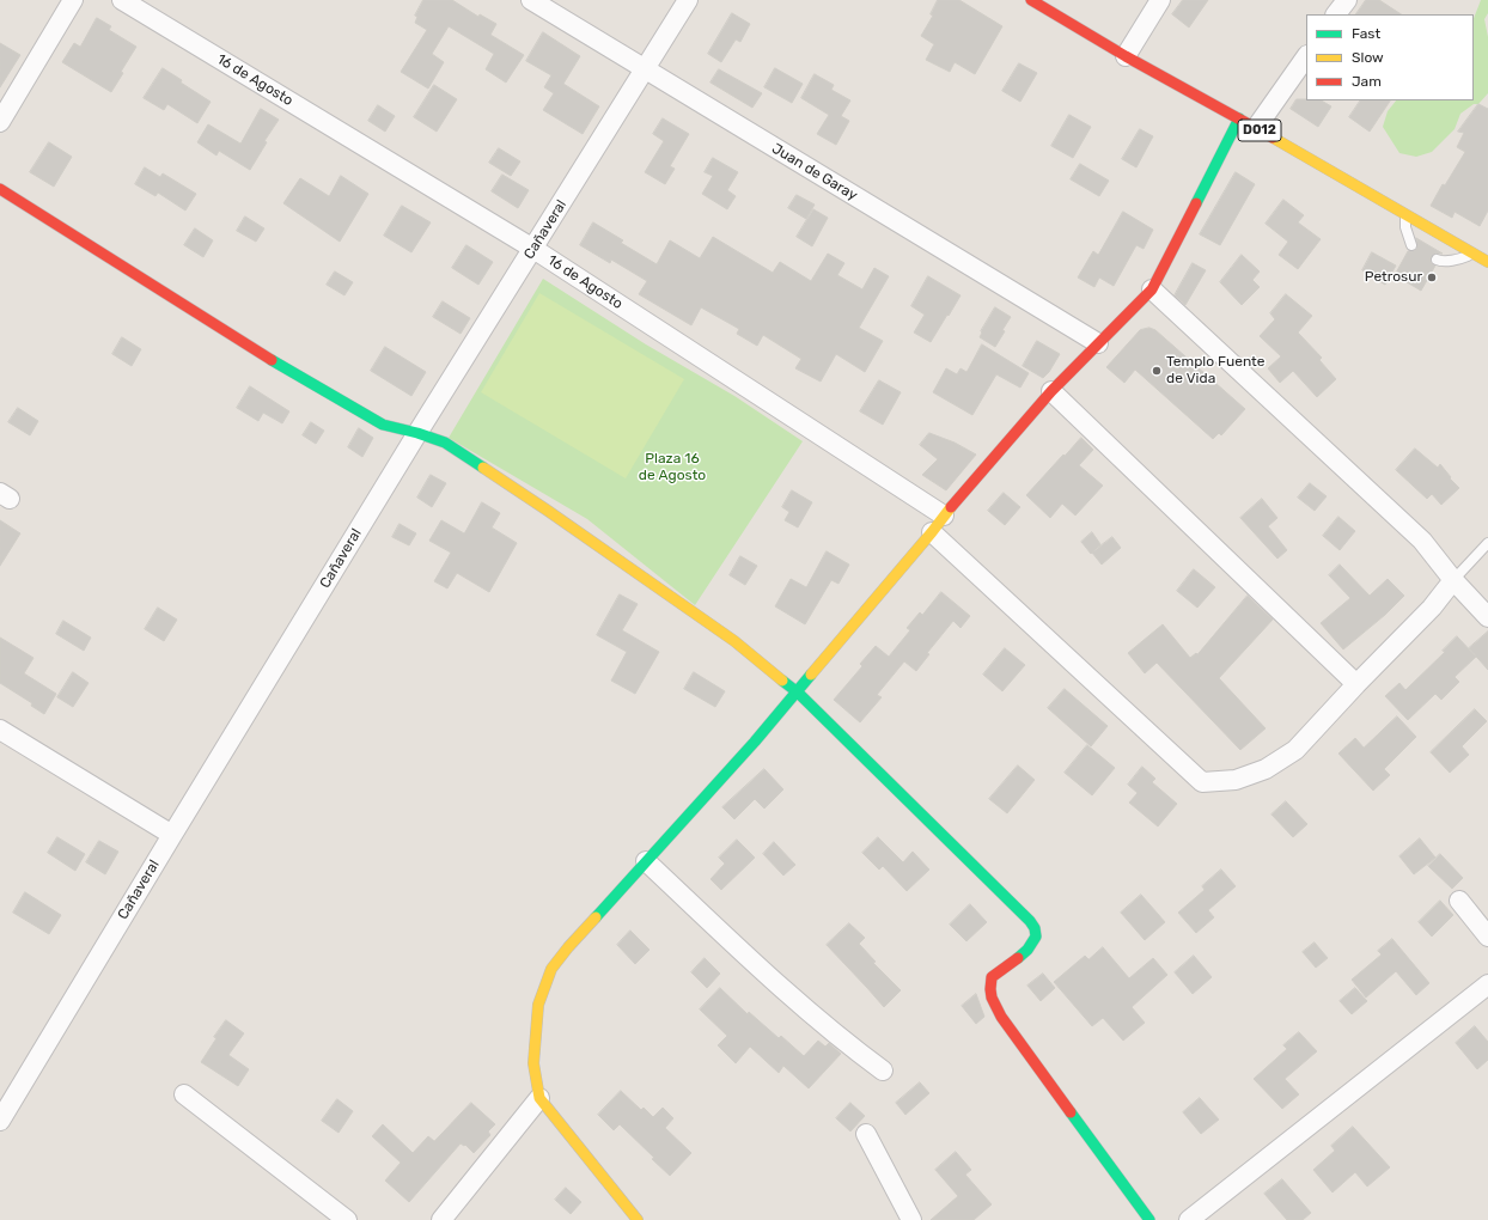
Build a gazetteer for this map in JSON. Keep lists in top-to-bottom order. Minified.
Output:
{"streets":{"street":["16 de Agosto","D012","Juan de Garay","Cañaveral"]},"crossings":[["16 de Agosto","Cañaveral"],["Juan de Garay","Cañaveral"]],"parks":["Plaza 16 de Agosto"],"places":["Petrosur","Templo Fuente de Vida"],"legend":["Fast","Slow","Jam"]}
